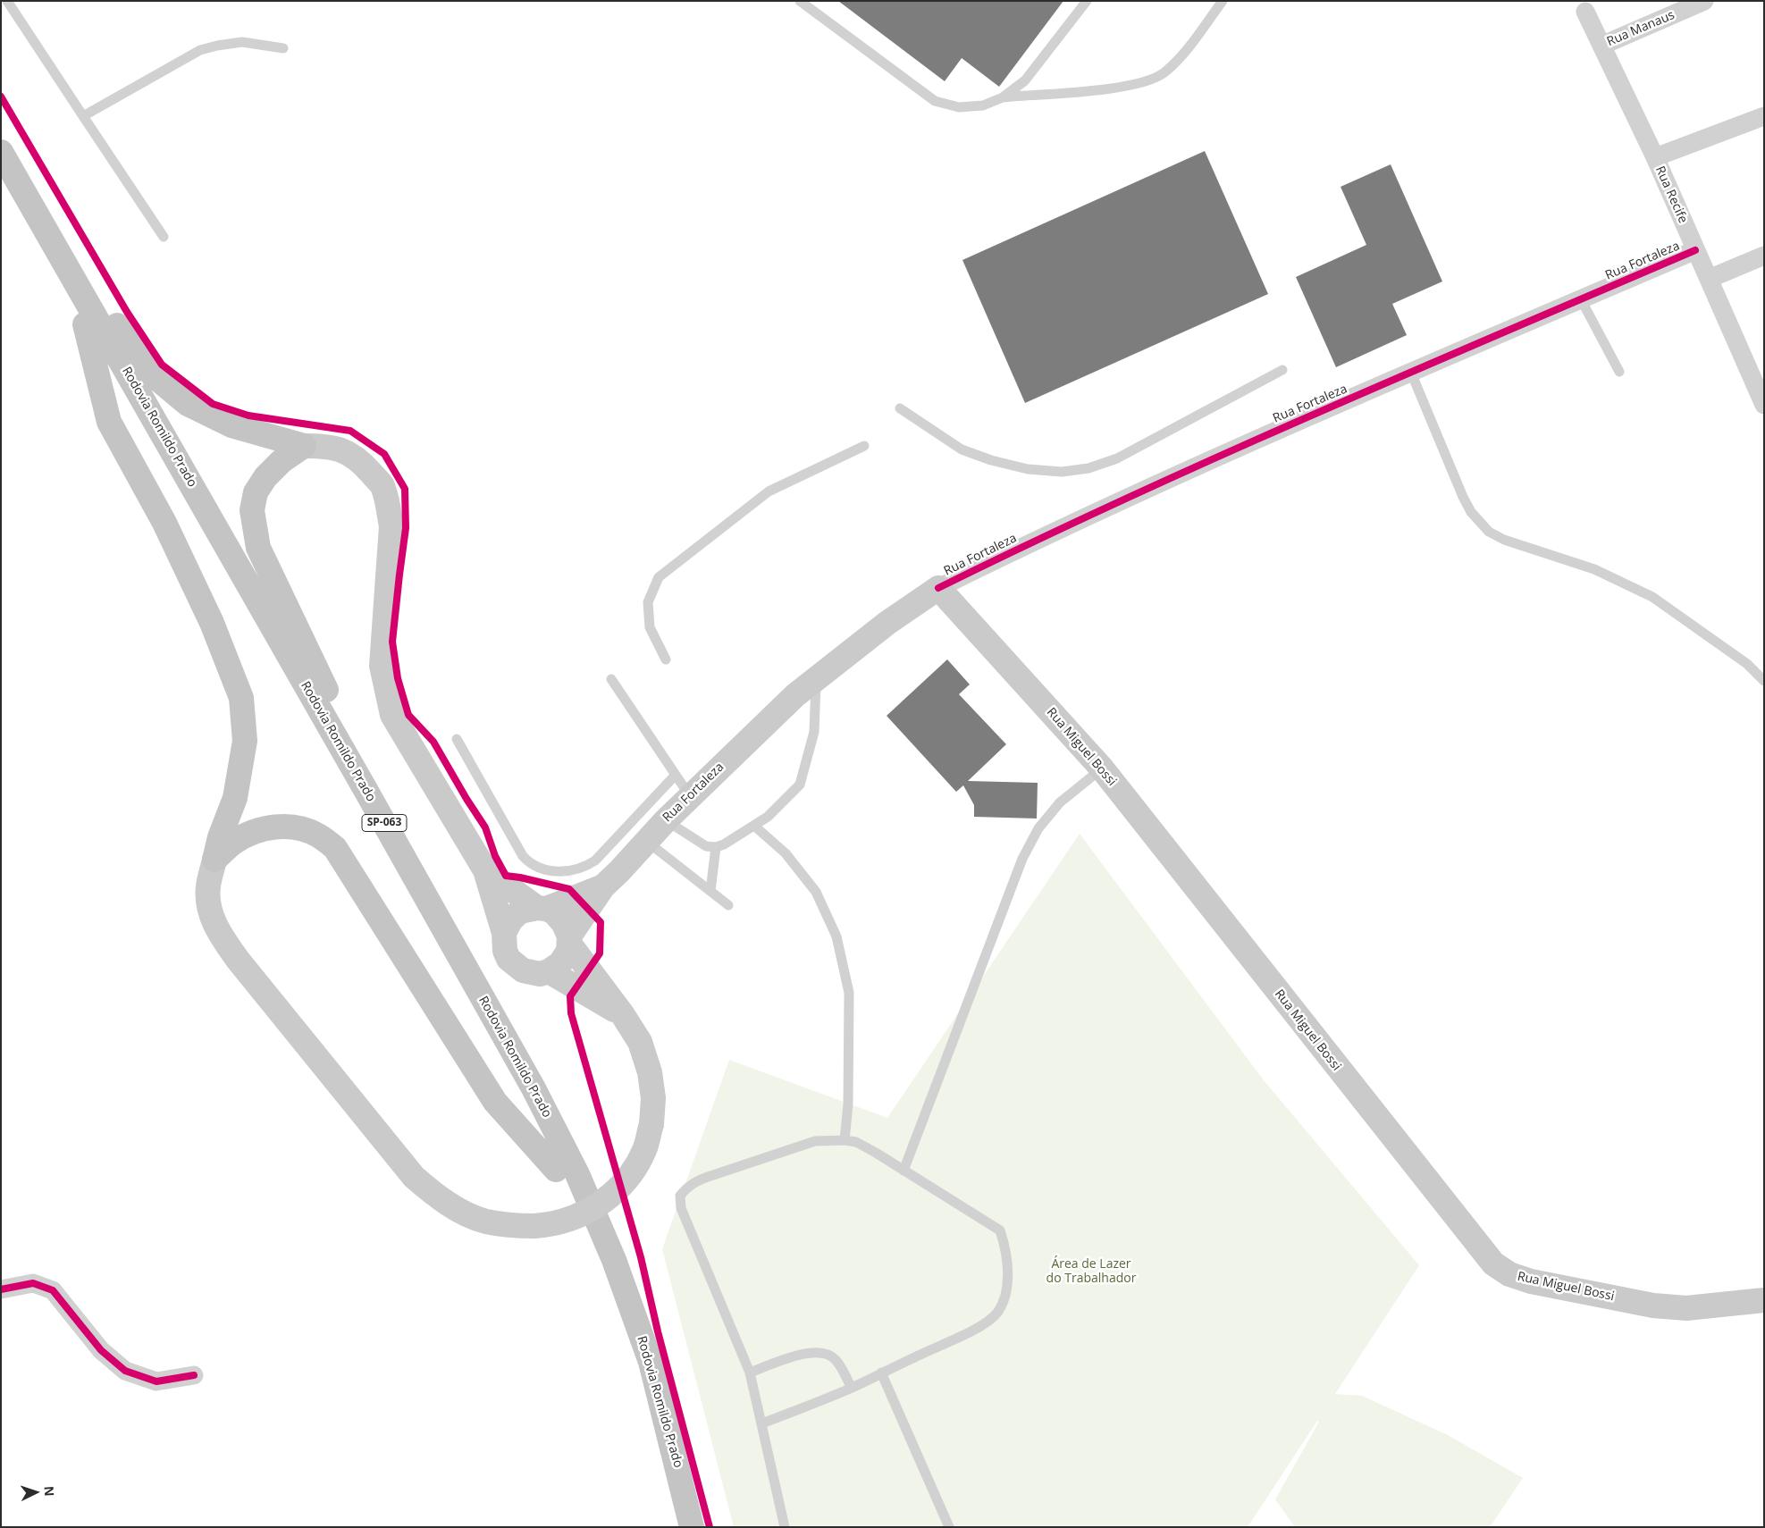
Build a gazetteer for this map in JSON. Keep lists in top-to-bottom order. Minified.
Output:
{"streets":{"main road":["Rua Fortaleza","Rodovia Romildo Prado","Rua Miguel Bossi","SP-063"],"street":["Rua Manaus","Rua Recife"]},"crossings":[["Rua Manaus","Rua Recife"],["Rua Recife","Rua Fortaleza"],["Rua Fortaleza","Rua Miguel Bossi"]],"parks":["Área de Lazer do Trabalhador"],"north":"right"}
